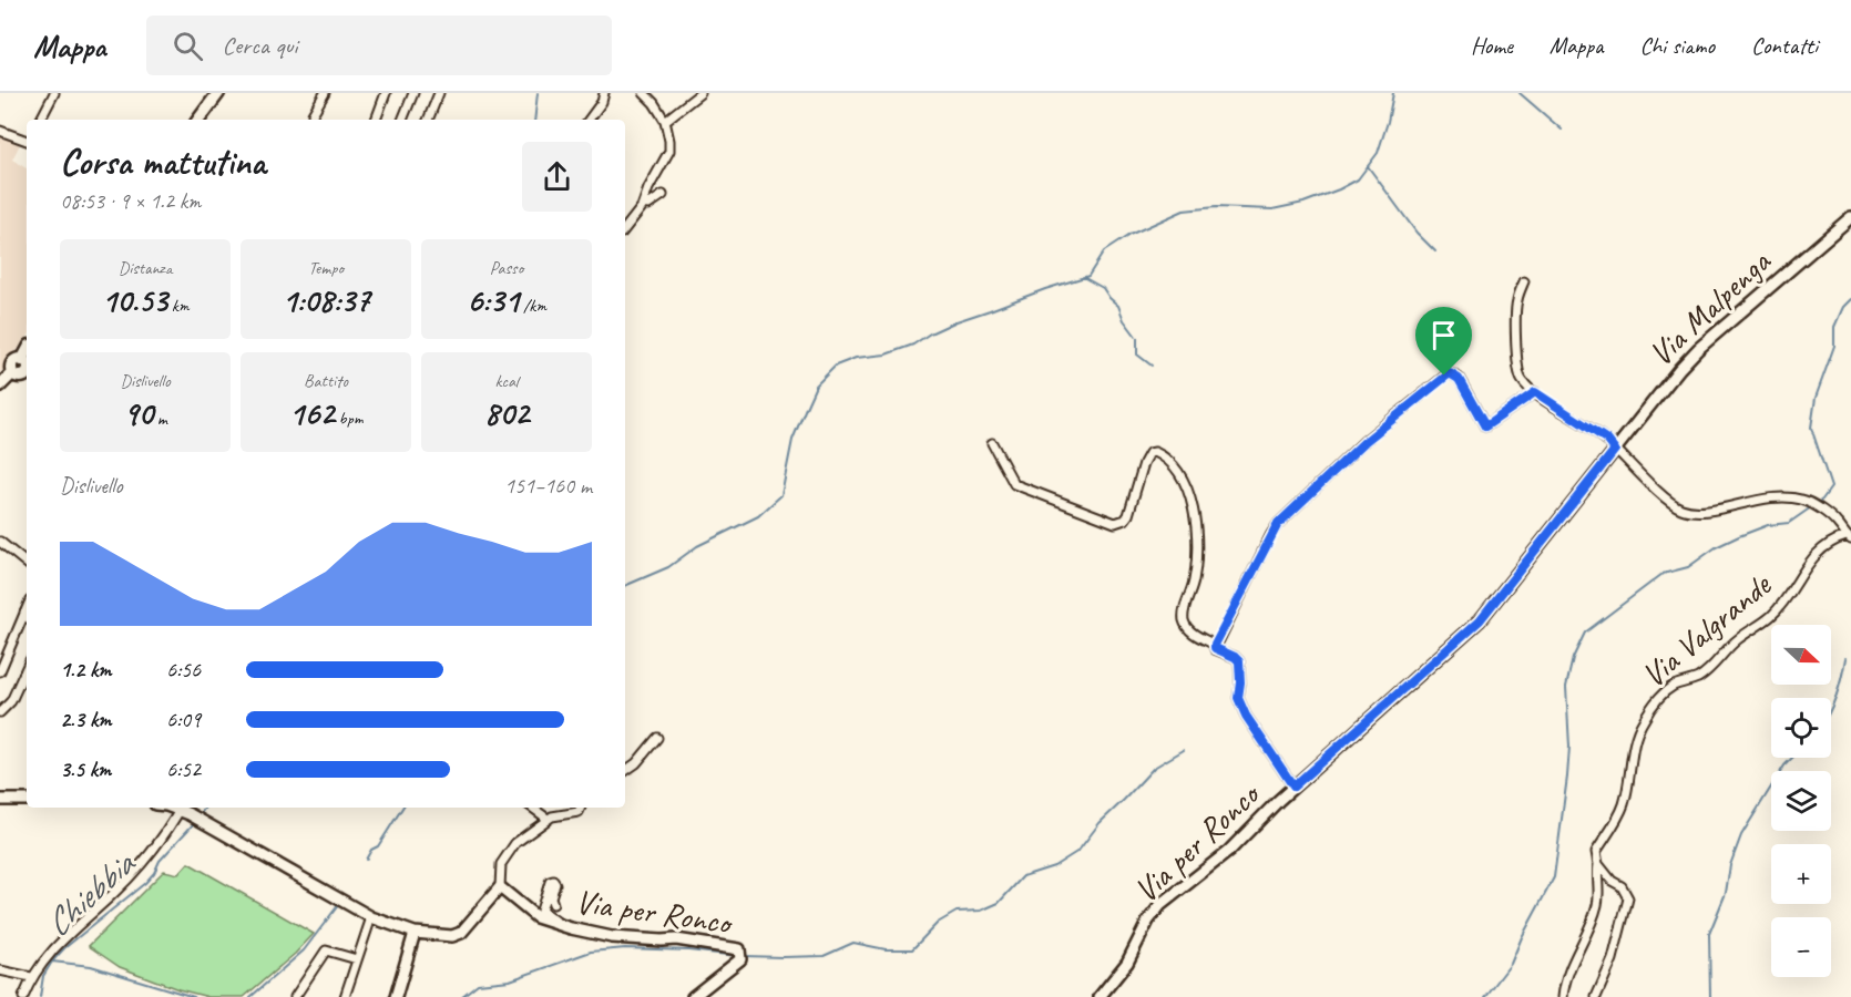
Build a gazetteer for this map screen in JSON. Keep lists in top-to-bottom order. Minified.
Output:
{"streets":{"street":["Via Malpenga","Via Valgrande","Via per Ronco"]},"crossings":[["Via Malpenga","Via per Ronco"]],"water":["Chiebbia"],"north":"right","page":{"header":"Mappa","search":"Cerca qui","nav":["Home","Mappa","Chi siamo","Contatti"],"heading":["Corsa mattutina","08:53 · 9 × 1.2 km"],"stats":[["Distanza","10.53 km"],["Tempo","1:08:37"],["Passo","6:31 /km"],["Dislivello","90 m"],["Battito","162 bpm"],["kcal","802"]],"chart":["Dislivello","151–160 m"],"map_buttons":["+","−"],"list":[{"name":"1.2 km","note":"6:56"},{"name":"2.3 km","note":"6:09"},{"name":"3.5 km","note":"6:52"}]}}
